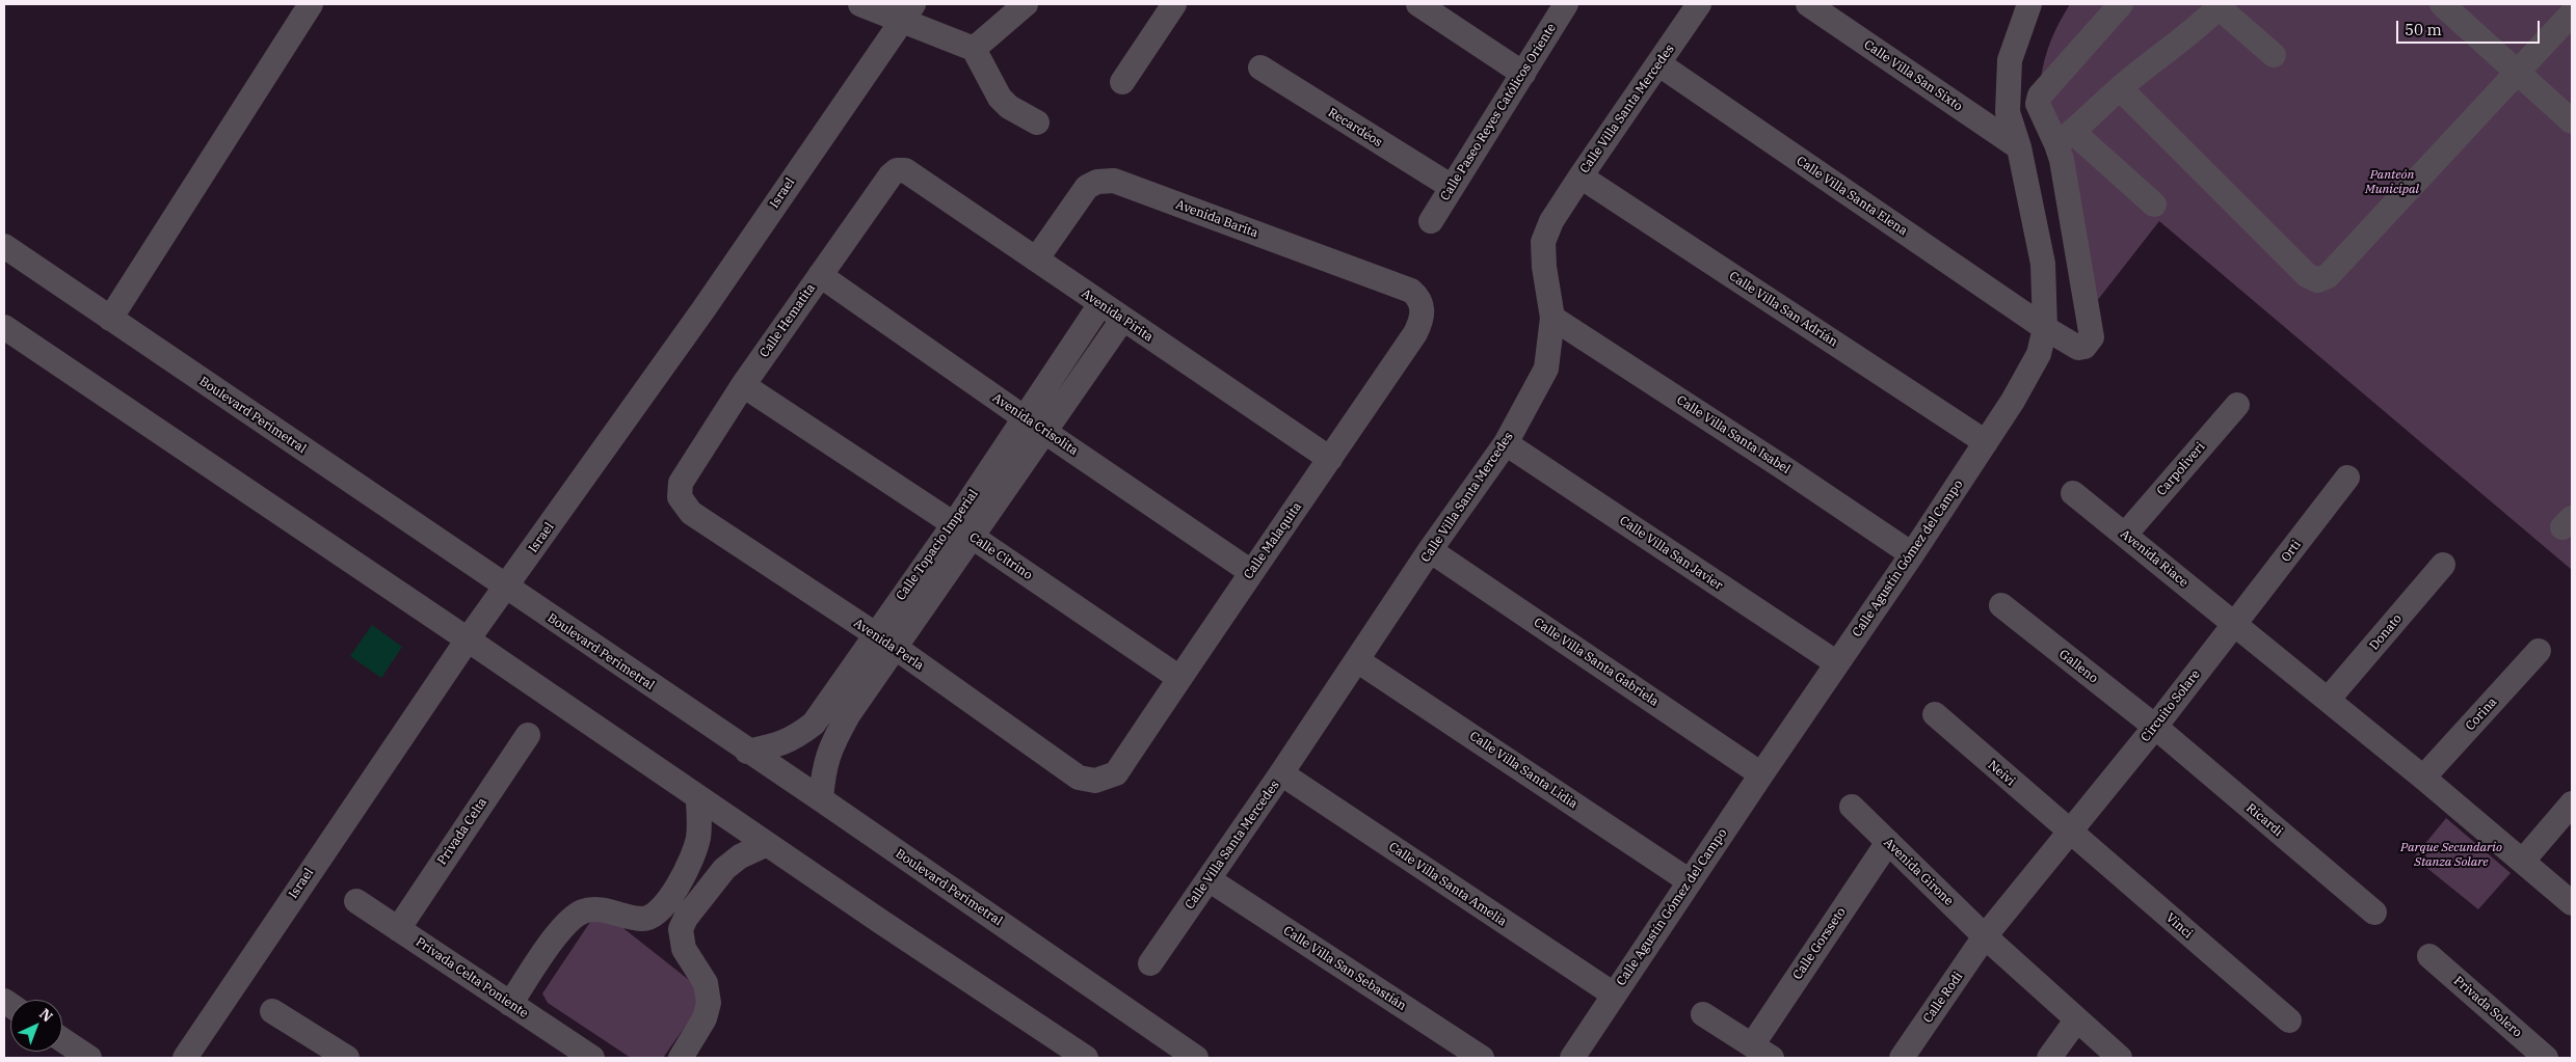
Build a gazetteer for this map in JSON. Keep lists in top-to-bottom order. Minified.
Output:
{"streets":{"street":["Calle Villa San Sixto","Calle Villa Santa Mercedes","Calle Paseo Reyes Católicos Oriente","Recardéos","Israel","Calle Villa Santa Elena","Avenida Barita","Calle Villa San Adrián","Avenida Pirita","Calle Hematita","Boulevard Perimetral","Avenida Crisolita","Calle Villa Santa Isabel","Carpoliveri","Calle Malaquita","Calle Topacio Imperial","Orti","Calle Villa San Javier","Calle Citrino","Calle Agustín Gómez del Campo","Avenida Riace","Donato","Avenida Perla","Calle Villa Santa Gabriela","Galleno","Circuito Solare","Corina","Calle Villa Santa Lidia","Neivi","Ricardi","Privada Celta","Avenida Girone","Calle Villa Santa Amelia","Vinci","Calle Gorsseto","Calle Villa San Sebastián","Privada Celta Poniente","Calle Rodi","Privada Solero"]},"crossings":[["Calle Villa San Sixto","Calle Agustín Gómez del Campo"],["Calle Villa Santa Mercedes","Calle Villa Santa Elena"],["Calle Villa Santa Mercedes","Calle Villa San Adrián"],["Calle Villa Santa Mercedes","Calle Villa Santa Isabel"],["Calle Villa Santa Mercedes","Calle Villa San Javier"],["Calle Villa Santa Mercedes","Calle Villa Santa Gabriela"],["Calle Villa Santa Mercedes","Calle Villa Santa Lidia"],["Calle Villa Santa Mercedes","Calle Villa Santa Amelia"],["Calle Villa Santa Mercedes","Calle Villa San Sebastián"],["Calle Paseo Reyes Católicos Oriente","Recardéos"],["Israel","Boulevard Perimetral"],["Calle Villa Santa Elena","Calle Agustín Gómez del Campo"],["Avenida Barita","Avenida Pirita"],["Avenida Barita","Calle Malaquita"],["Calle Villa San Adrián","Calle Agustín Gómez del Campo"],["Avenida Pirita","Calle Hematita"],["Avenida Pirita","Calle Malaquita"],["Avenida Pirita","Calle Topacio Imperial"],["Calle Hematita","Avenida Crisolita"],["Calle Hematita","Calle Citrino"],["Calle Hematita","Avenida Perla"],["Boulevard Perimetral","Calle Topacio Imperial"],["Avenida Crisolita","Calle Malaquita"],["Avenida Crisolita","Calle Topacio Imperial"],["Calle Villa Santa Isabel","Calle Agustín Gómez del Campo"],["Carpoliveri","Avenida Riace"],["Calle Malaquita","Calle Citrino"],["Calle Malaquita","Avenida Perla"],["Calle Topacio Imperial","Calle Citrino"],["Calle Topacio Imperial","Avenida Perla"],["Orti","Avenida Riace"],["Orti","Circuito Solare"],["Calle Villa San Javier","Calle Agustín Gómez del Campo"],["Calle Agustín Gómez del Campo","Calle Villa Santa Gabriela"],["Calle Agustín Gómez del Campo","Calle Villa Santa Lidia"],["Calle Agustín Gómez del Campo","Calle Villa Santa Amelia"],["Avenida Riace","Circuito Solare"],["Galleno","Circuito Solare"],["Galleno","Ricardi"],["Circuito Solare","Neivi"],["Circuito Solare","Ricardi"],["Circuito Solare","Avenida Girone"],["Circuito Solare","Vinci"],["Circuito Solare","Calle Rodi"],["Neivi","Vinci"],["Privada Celta","Privada Celta Poniente"],["Avenida Girone","Calle Gorsseto"],["Avenida Girone","Calle Rodi"]],"parks":["Panteón Municipal","Parque Secundario Stanza Solare"],"scale_bar":"50 m","north":"top right"}
